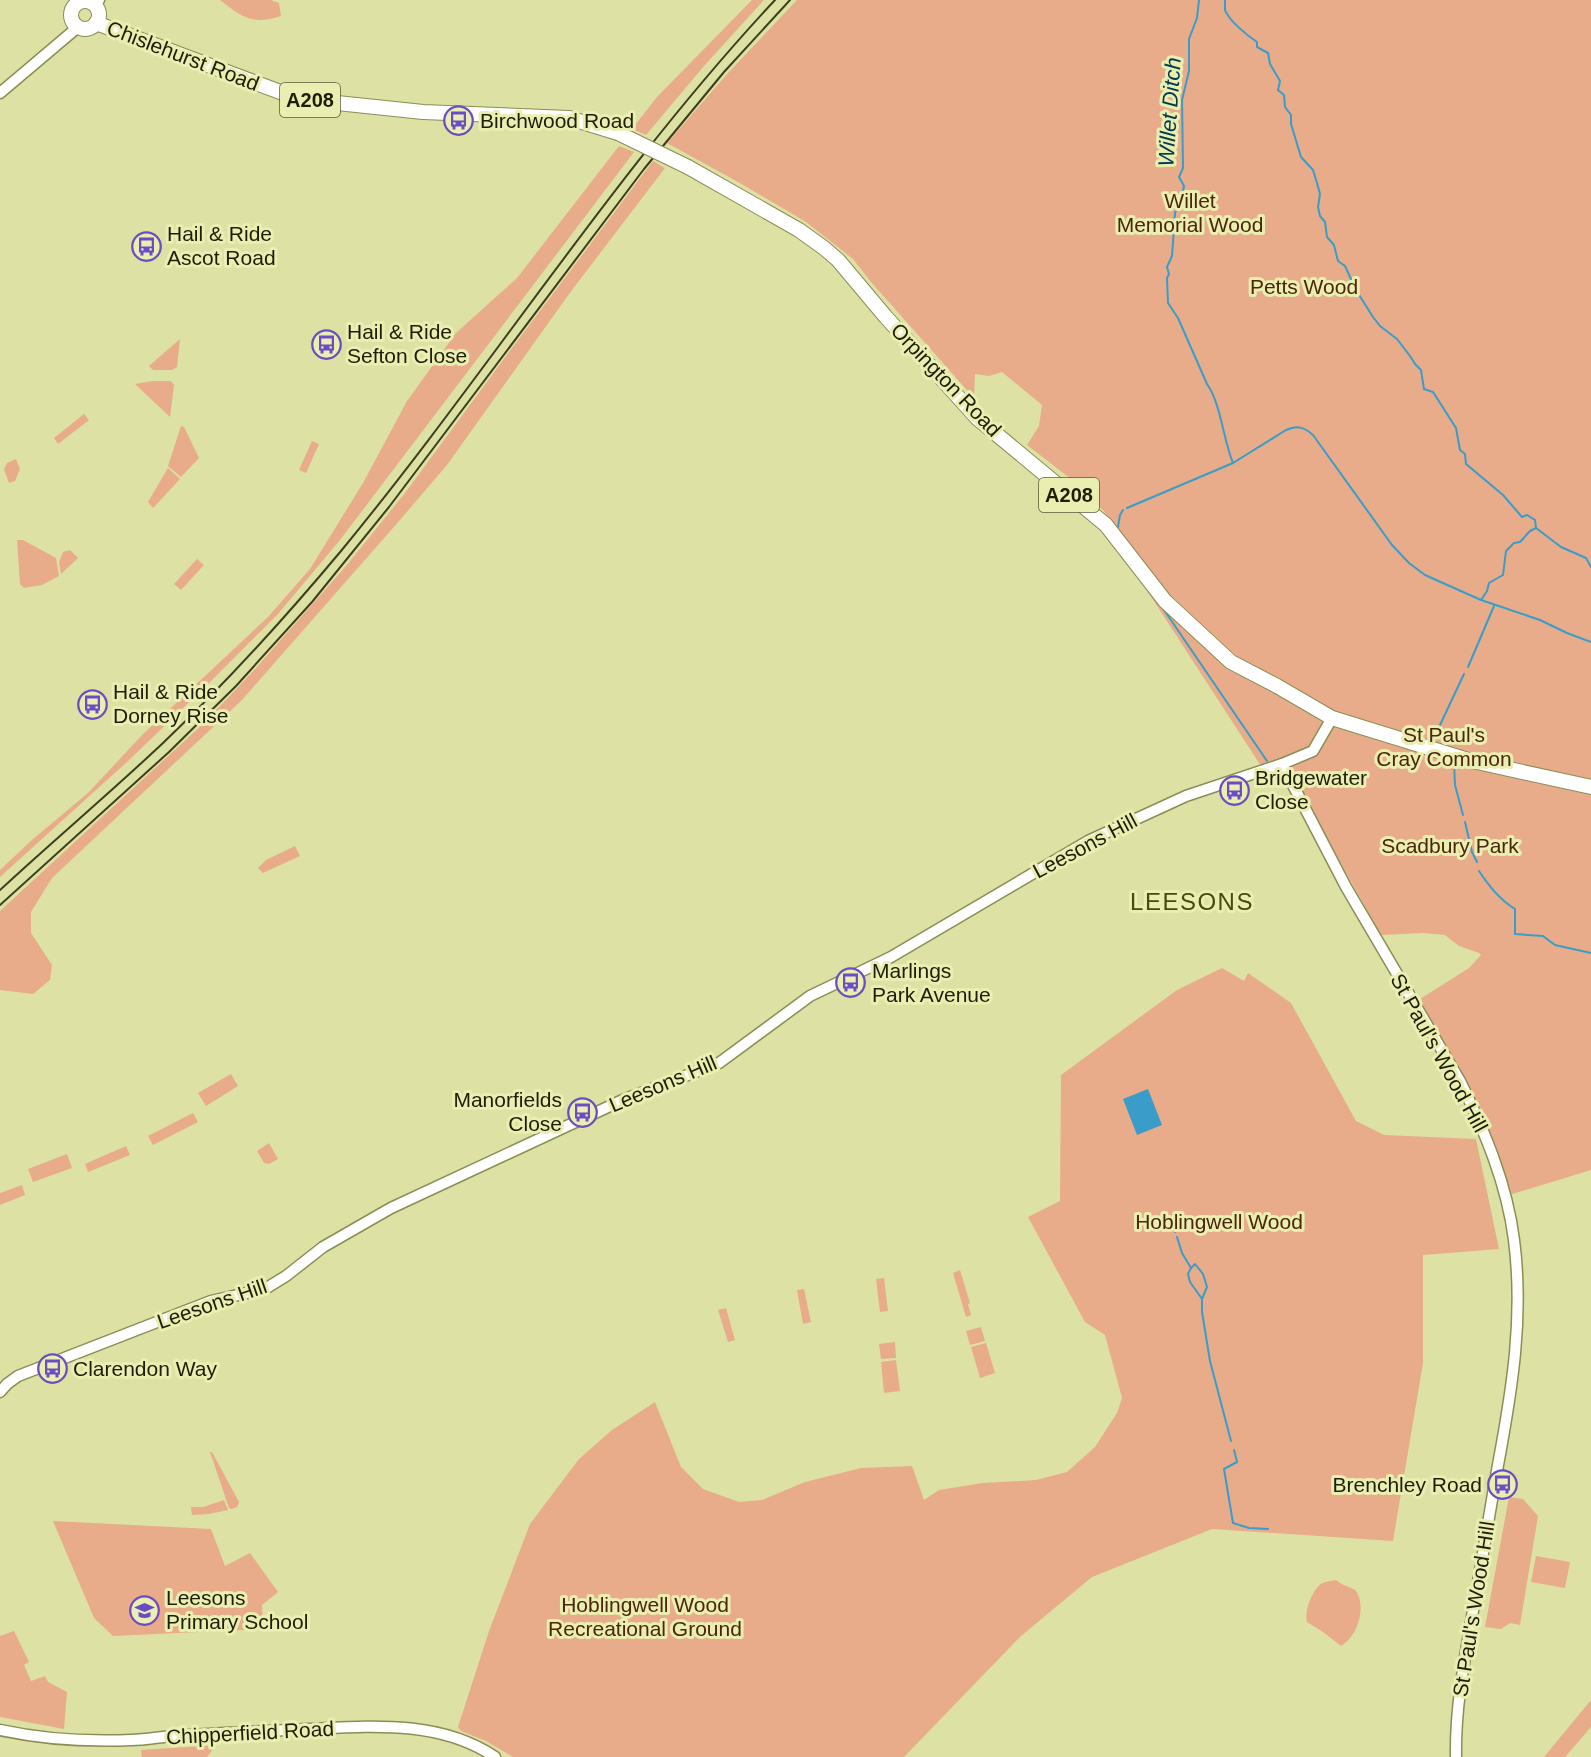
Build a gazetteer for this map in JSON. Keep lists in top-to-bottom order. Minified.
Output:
{"streets":{"main road":["Chislehurst Road","A208","Orpington Road"],"street":["Leesons Hill","St Paul's Wood Hill","Chipperfield Road"]},"crossings":[["Chislehurst Road","Orpington Road"],["A208","Orpington Road"],["A208","Leesons Hill"],["Orpington Road","Leesons Hill"],["Leesons Hill","St Paul's Wood Hill"]],"districts":["LEESONS"],"water":["Willet Ditch"],"parks":["Willet Memorial Wood","Petts Wood","St Paul's Cray Common","Scadbury Park","Hoblingwell Wood","Hoblingwell Wood Recreational Ground"],"places":{"bus stop":["Birchwood Road","Hail & Ride Ascot Road","Hail & Ride Sefton Close","Hail & Ride Dorney Rise","Bridgewater Close","Marlings Park Avenue","Manorfields Close","Clarendon Way","Brenchley Road"],"school or university":["Leesons Primary School"]}}
